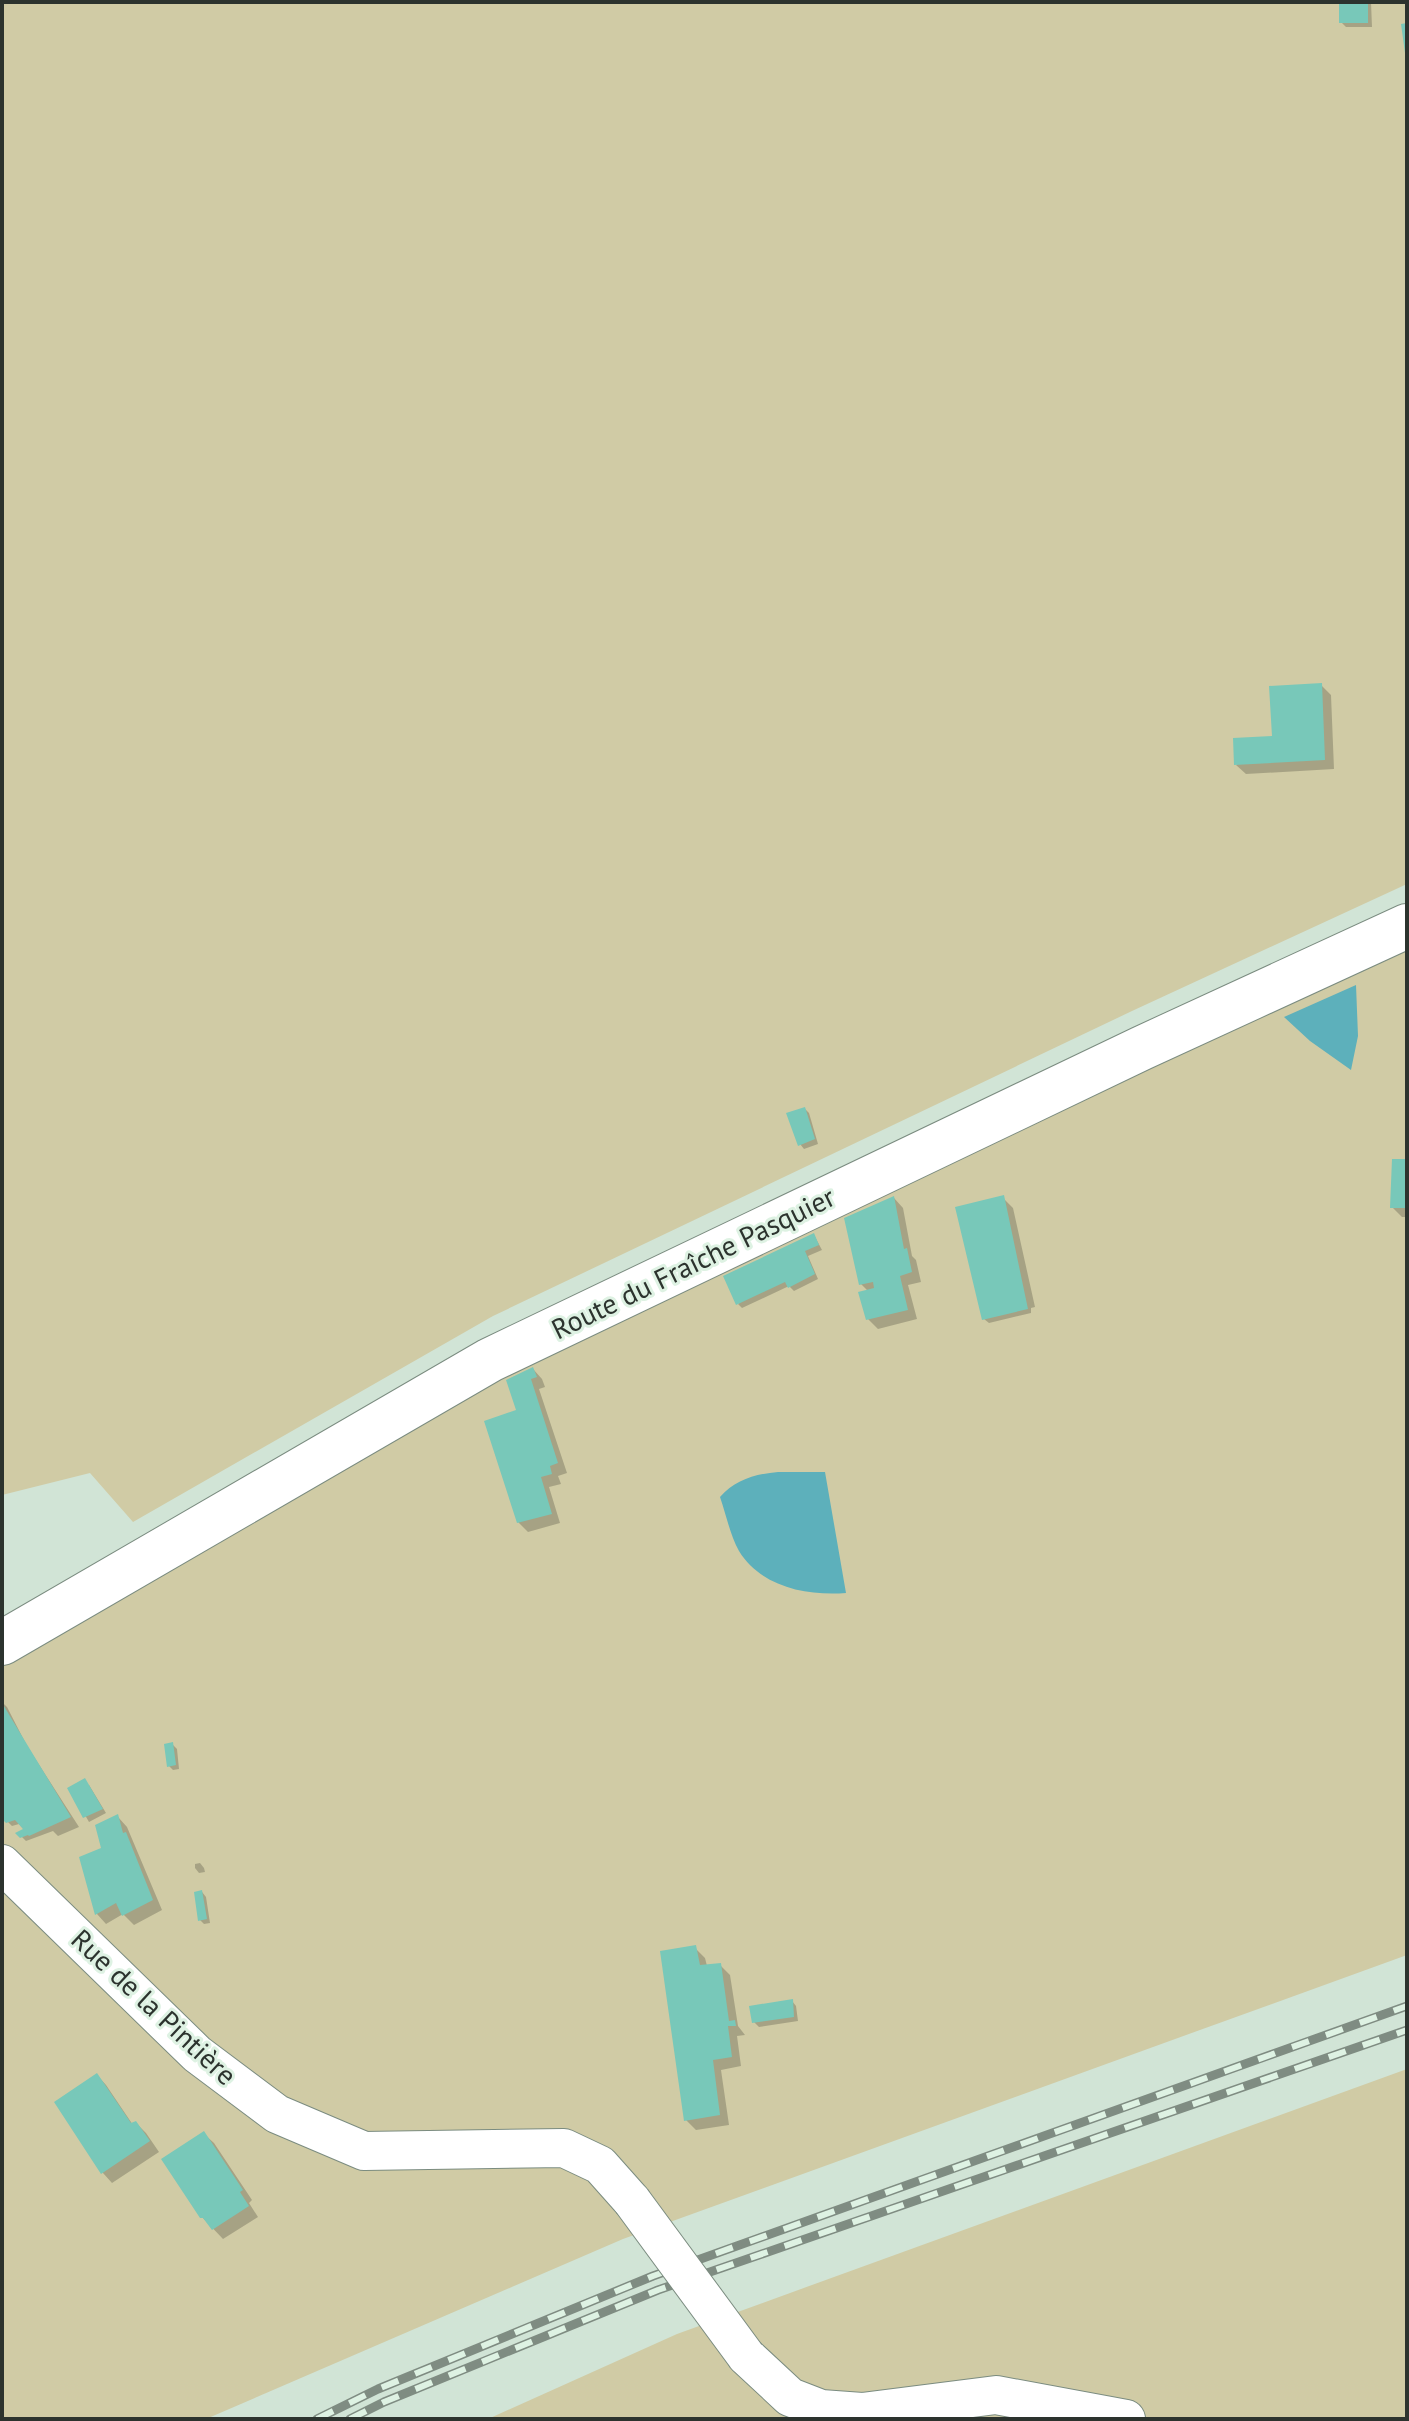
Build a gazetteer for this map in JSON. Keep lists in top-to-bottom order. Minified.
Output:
{"streets":{"main road":["Route du Fraîche Pasquier"],"street":["Rue de la Pintière"]}}
